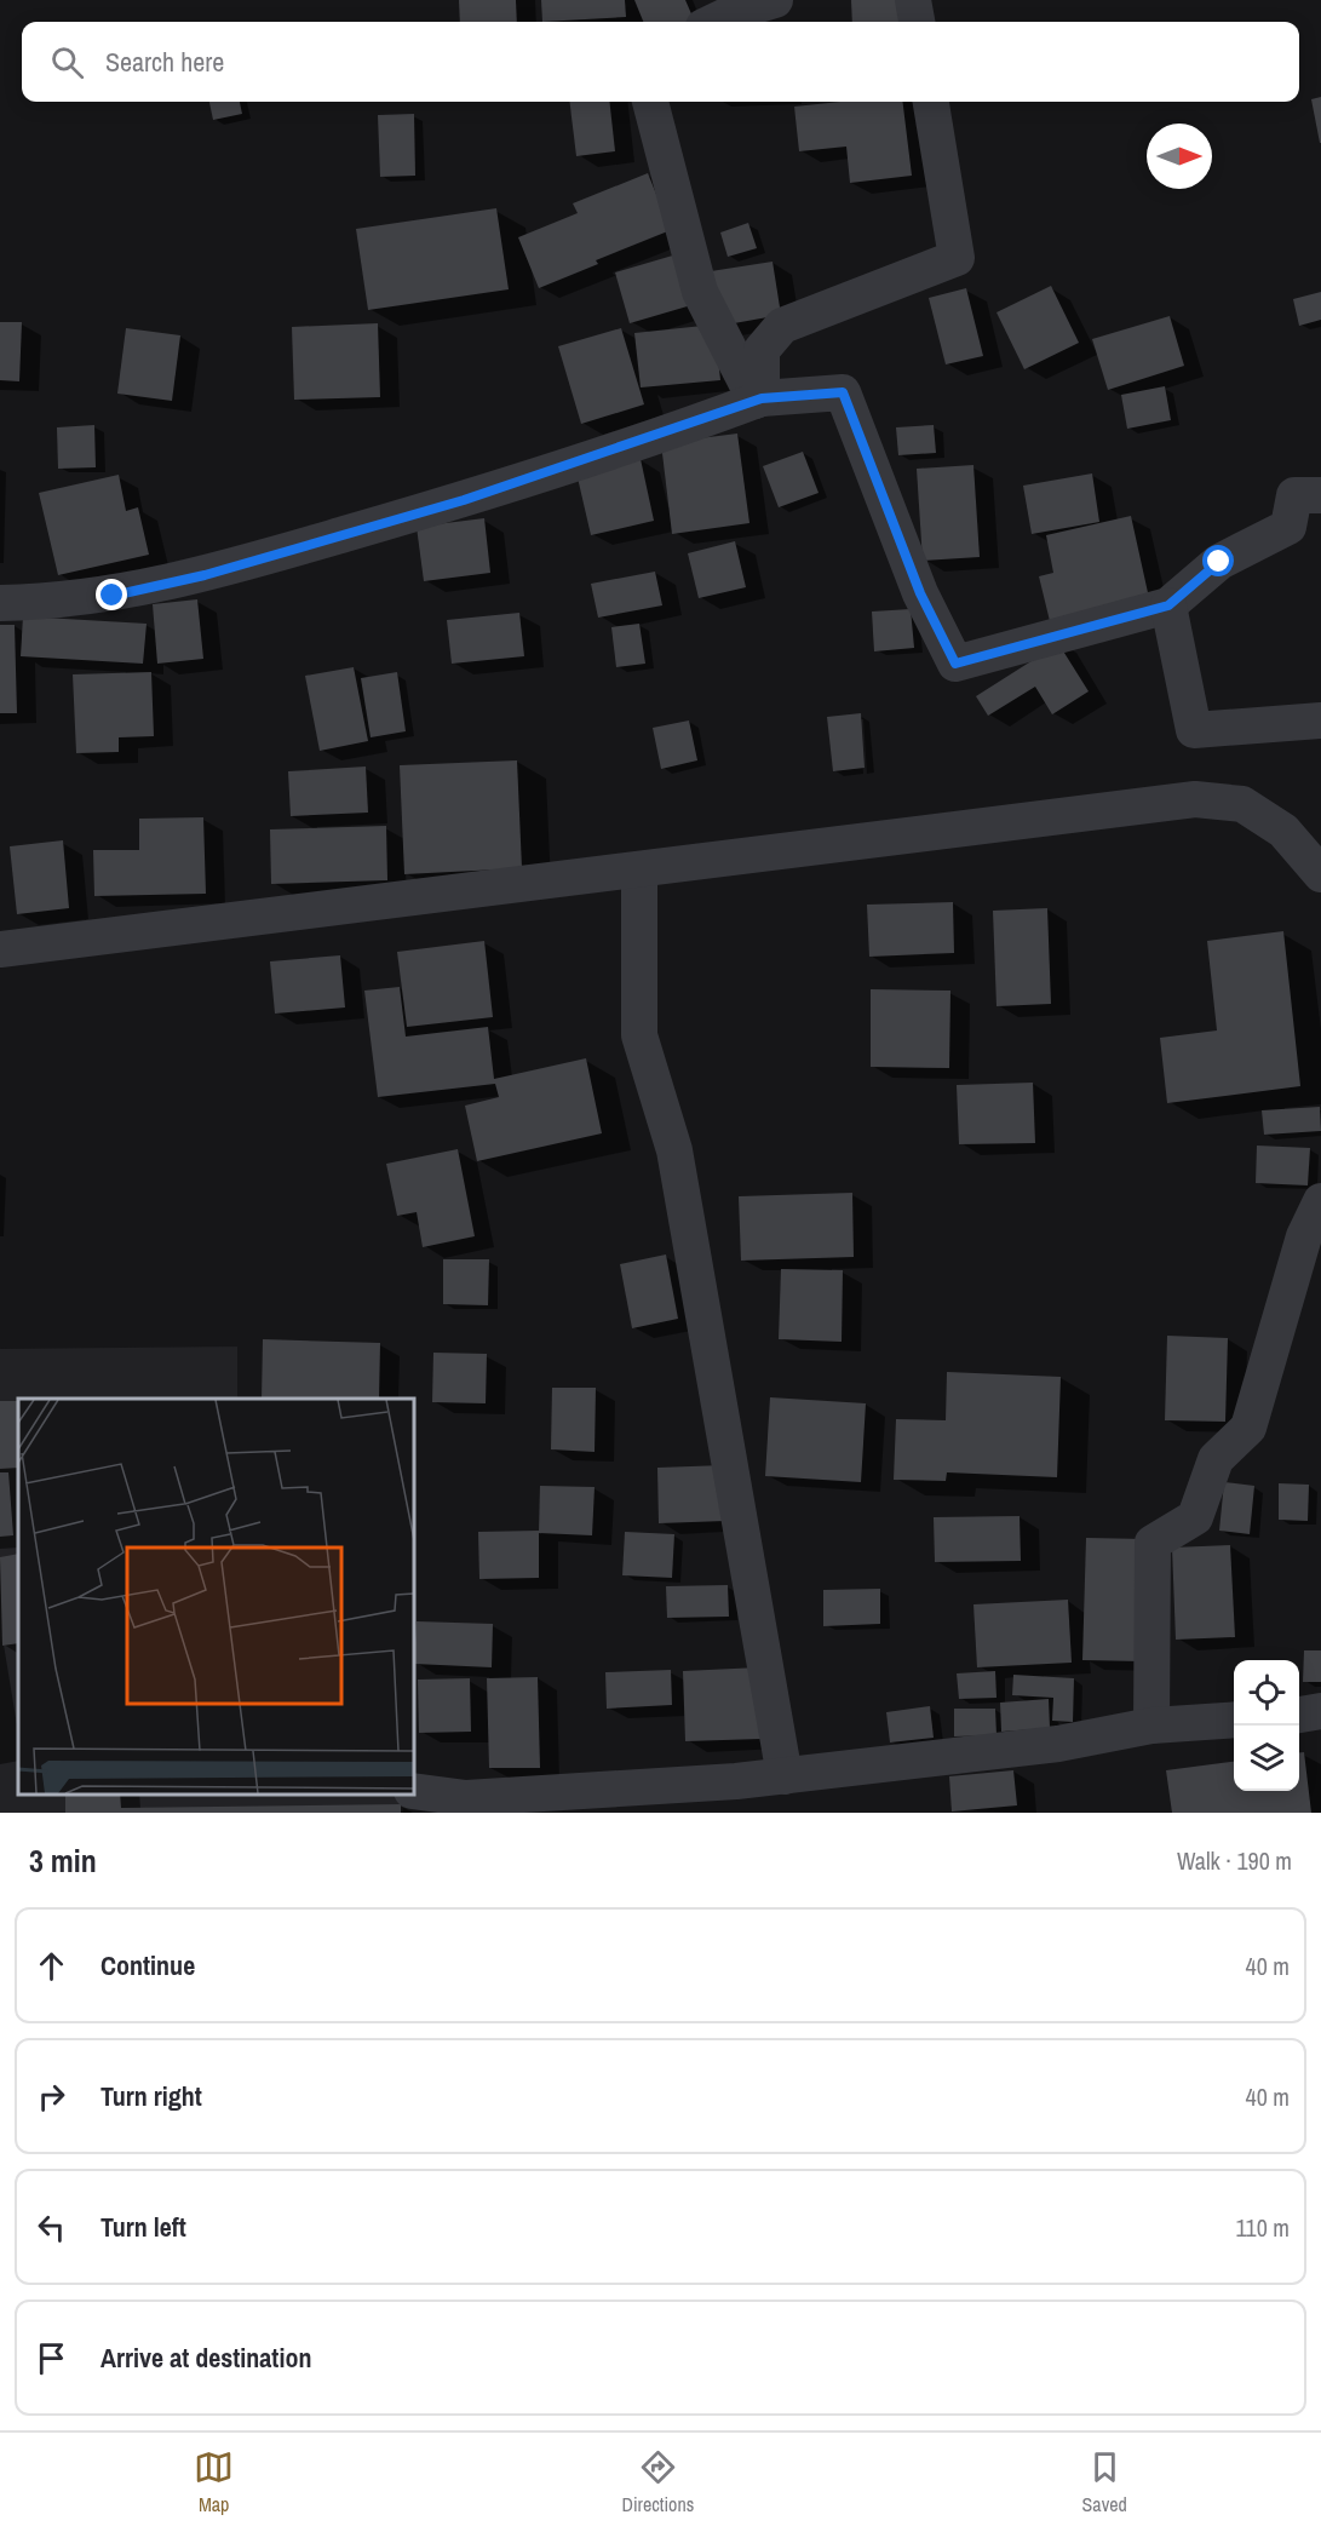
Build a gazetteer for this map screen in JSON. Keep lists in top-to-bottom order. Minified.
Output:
{"north":"right","page":{"search":"Search here","heading":["3 min","Walk · 190 m"],"list":[["Continue","40 m"],["Turn right","40 m"],["Turn left","110 m"],"Arrive at destination"],"nav":["Map","Directions","Saved"]}}
